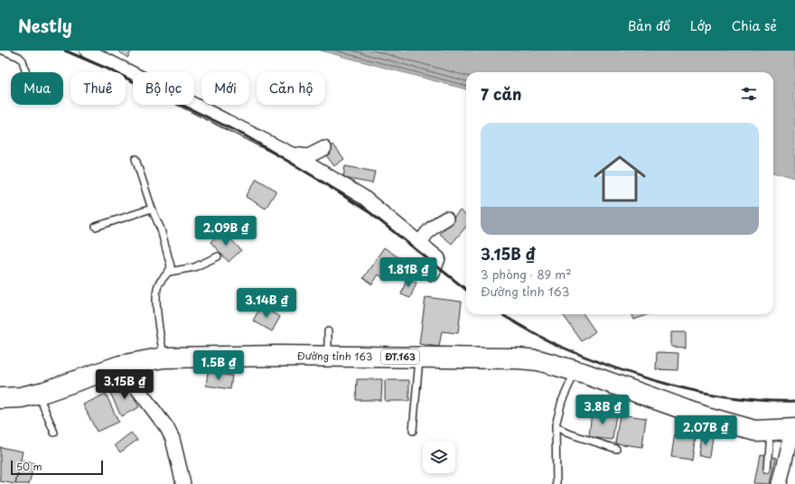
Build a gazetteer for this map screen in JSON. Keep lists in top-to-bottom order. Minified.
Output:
{"streets":{"main road":["Đường tỉnh 163","ĐT.163"]},"scale_bar":"50 m","page":{"header":"Nestly","nav":["Bản đồ","Lớp","Chia sẻ"],"chip":["Mua","Thuê","Bộ lọc","Mới","Căn hộ"],"heading":"7 căn","list":[{"name":"3.15B ₫","note":"3 phòng · 89 m² · Đường tỉnh 163"}],"price":["2.09B ₫","1.81B ₫","3.14B ₫","1.5B ₫","3.15B ₫","3.8B ₫","2.07B ₫"],"scale":"50 m"}}
